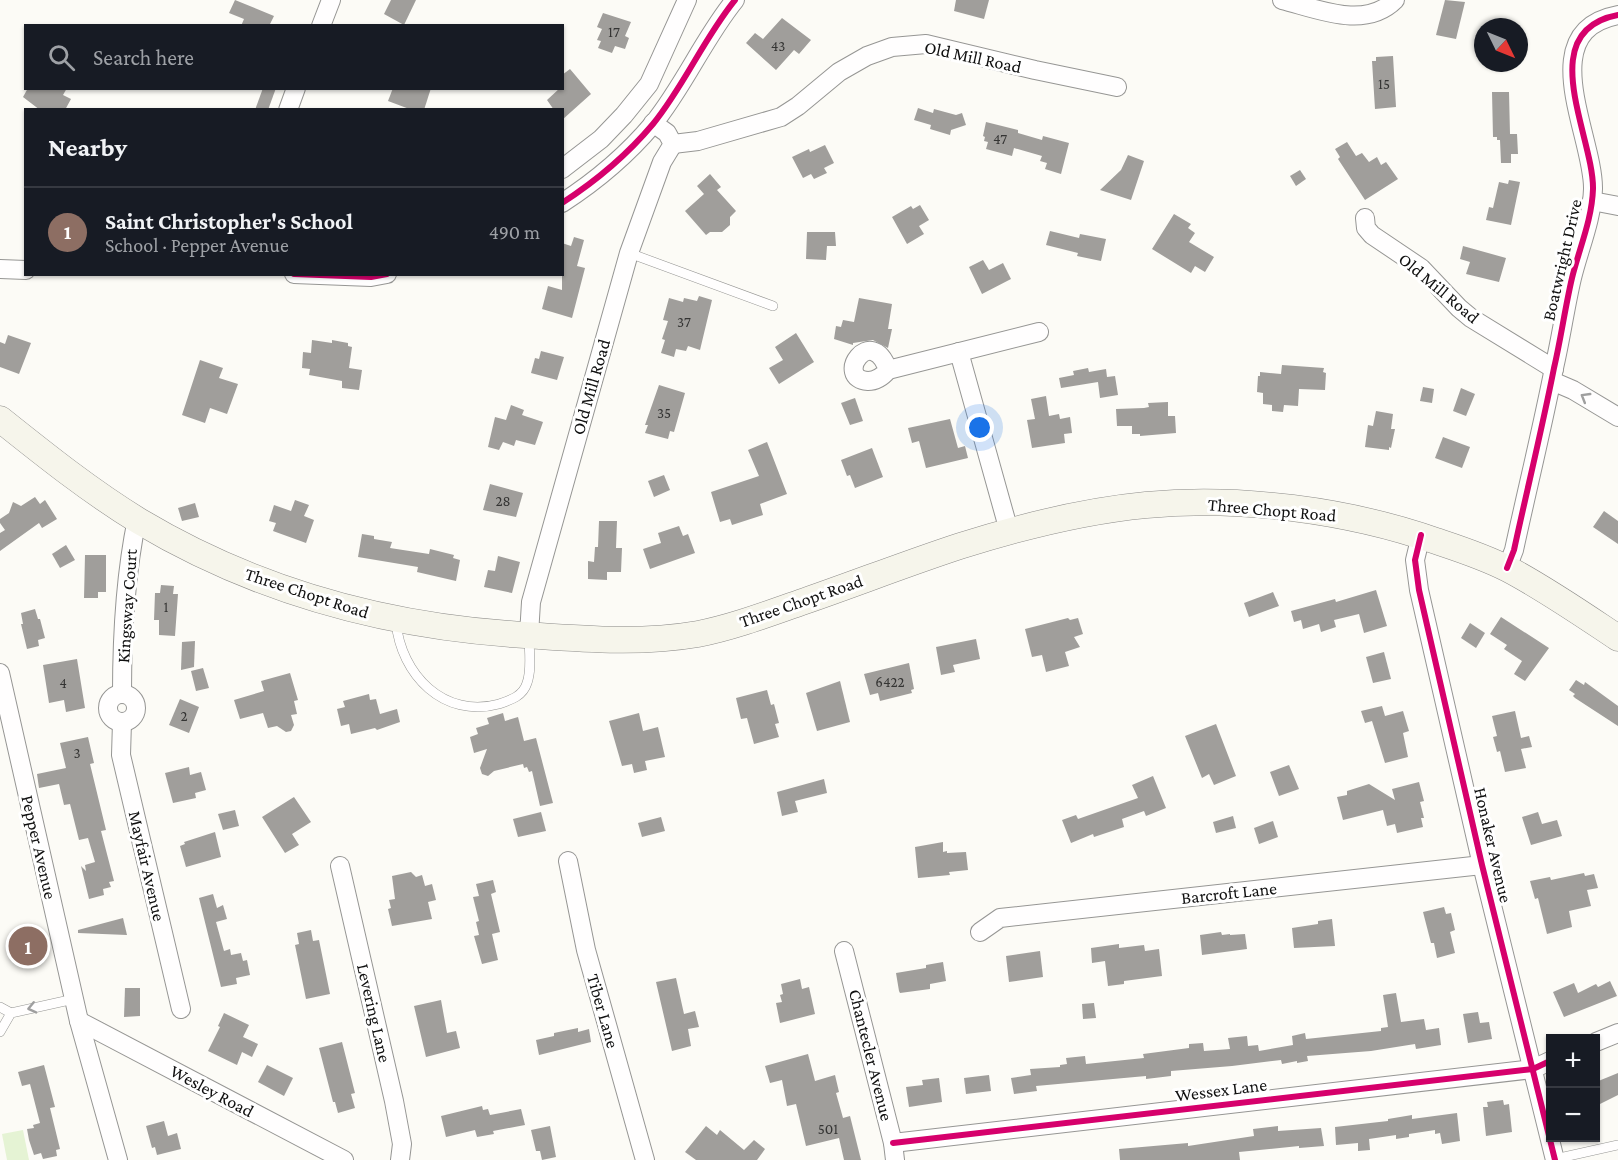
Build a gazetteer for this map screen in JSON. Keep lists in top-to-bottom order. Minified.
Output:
{"streets":{"main road":["Three Chopt Road"],"street":["Old Mill Road","Boatwright Drive","Kingsway Court","Honaker Avenue","Pepper Avenue","Mayfair Avenue","Barcroft Lane","Tiber Lane","Levering Lane","Chantecler Avenue","Wessex Lane","Wesley Road"]},"crossings":[["Old Mill Road","Boatwright Drive"],["Old Mill Road","Three Chopt Road"],["Boatwright Drive","Three Chopt Road"],["Three Chopt Road","Kingsway Court"],["Three Chopt Road","Honaker Avenue"],["Kingsway Court","Mayfair Avenue"],["Honaker Avenue","Barcroft Lane"],["Honaker Avenue","Wessex Lane"],["Pepper Avenue","Wesley Road"],["Chantecler Avenue","Wessex Lane"]],"house_numbers":["17","43","15","47","37","35","28","1","6422","4","2","3","501"],"north":"bottom right","page":{"search":"Search here","heading":"Nearby","list":[{"mark":"1","name":"Saint Christopher's School","note":"School · Pepper Avenue","value":"490 m"}],"pins":"1","map_buttons":["+","−"]}}
